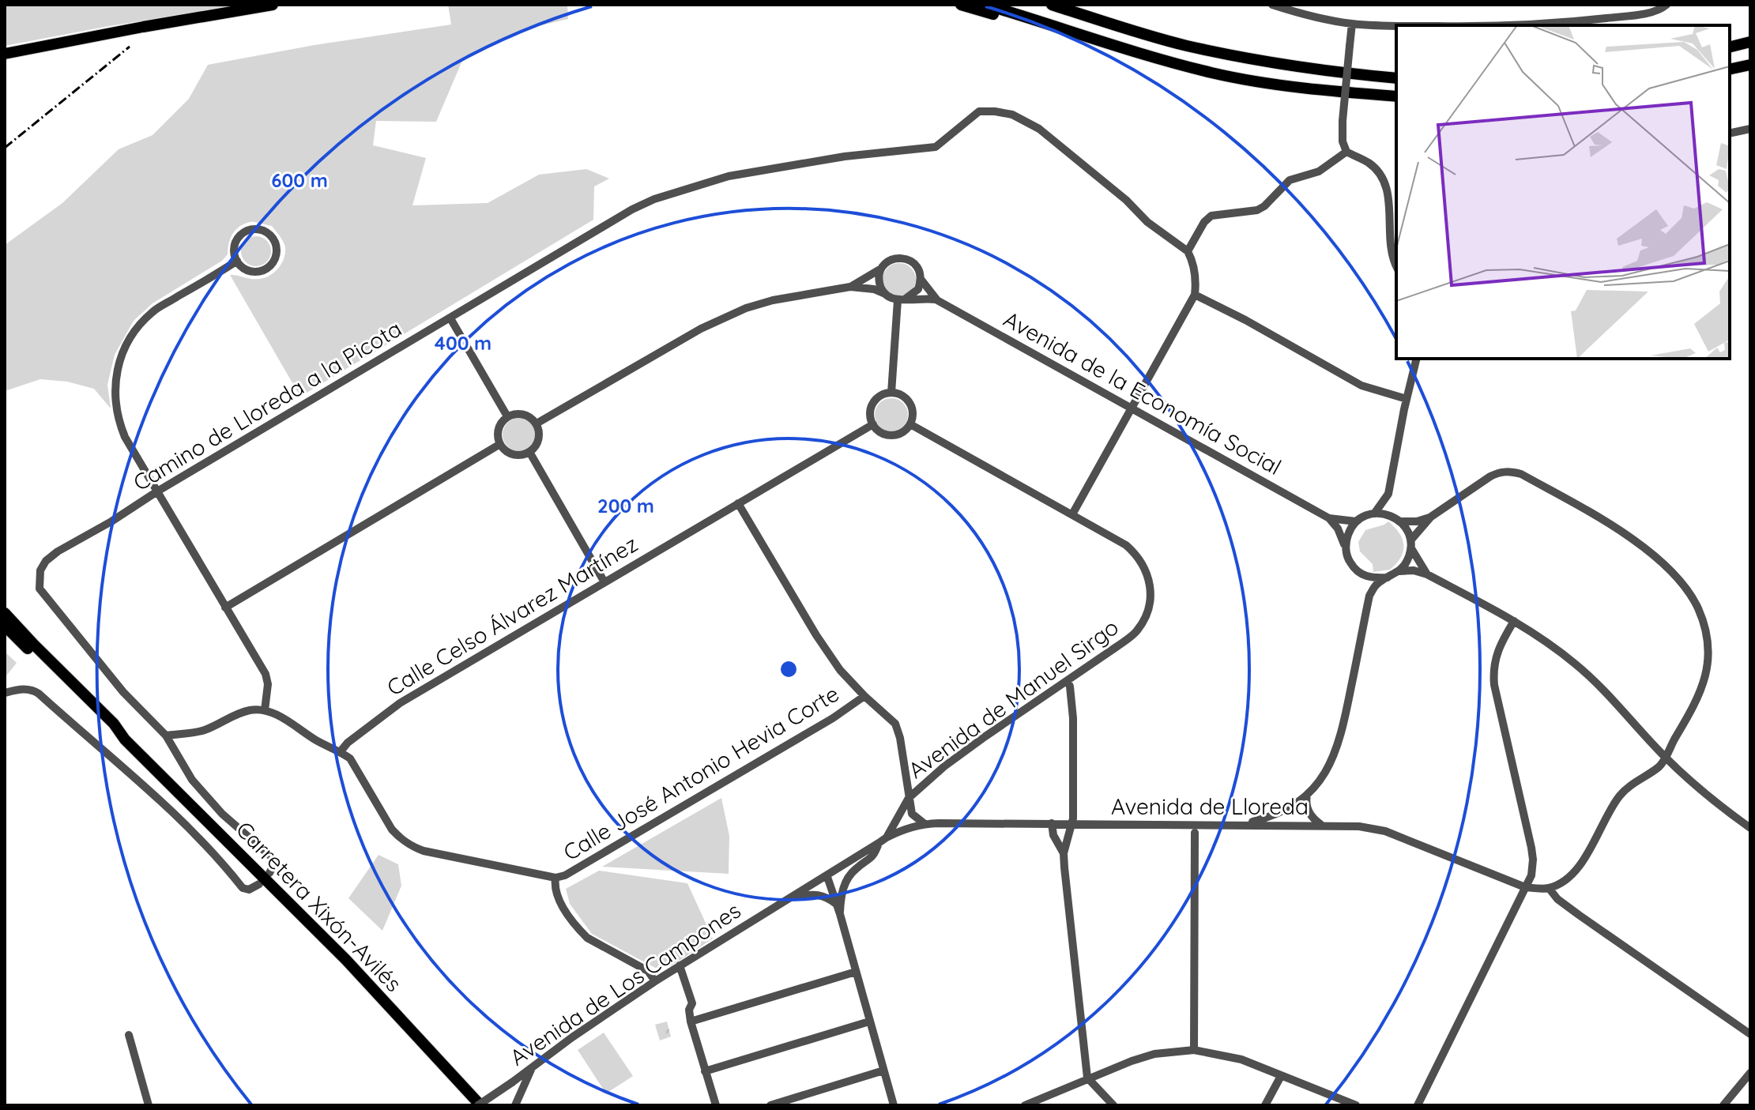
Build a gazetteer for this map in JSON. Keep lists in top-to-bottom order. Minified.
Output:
{"streets":{"highway":["Carretera Xixón-Avilés"],"street":["Avenida de la Economía Social","Camino de Lloreda a la Picota","Calle Celso Álvarez Martínez","Avenida de Manuel Sirgo","Calle José Antonio Hevia Corte","Avenida de Lloreda","Avenida de Los Campones"]},"crossings":[["Calle Celso Álvarez Martínez","Avenida de Manuel Sirgo"],["Avenida de Manuel Sirgo","Avenida de Lloreda"],["Avenida de Manuel Sirgo","Avenida de Los Campones"],["Carretera Xixón-Avilés","Avenida de Los Campones"]],"rings":["600 m","400 m","200 m"]}
